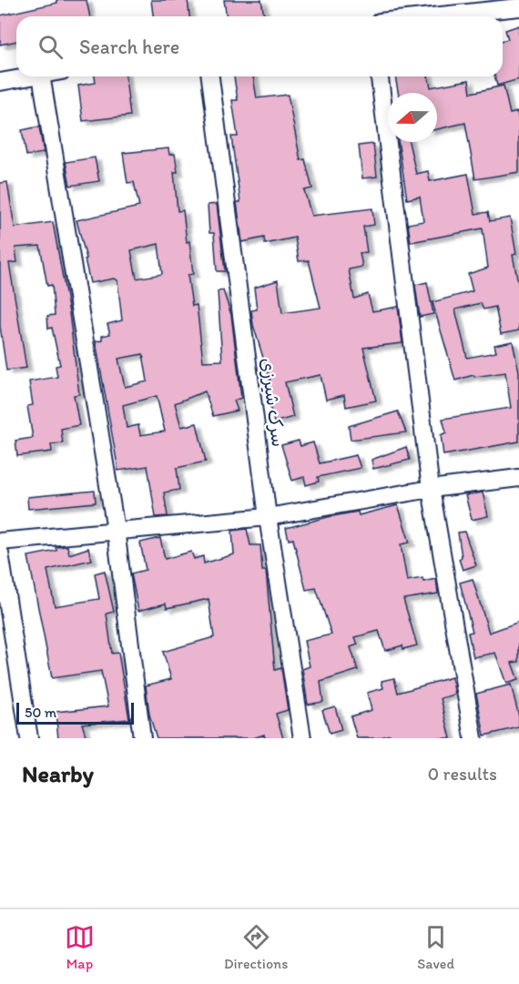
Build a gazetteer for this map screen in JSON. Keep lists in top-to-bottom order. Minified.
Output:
{"streets":{"street":["سرک شیرزی"]},"scale_bar":"50 m","north":"left","page":{"search":"Search here","scale":"50 m","heading":["Nearby","0 results"],"nav":["Map","Directions","Saved"]}}
